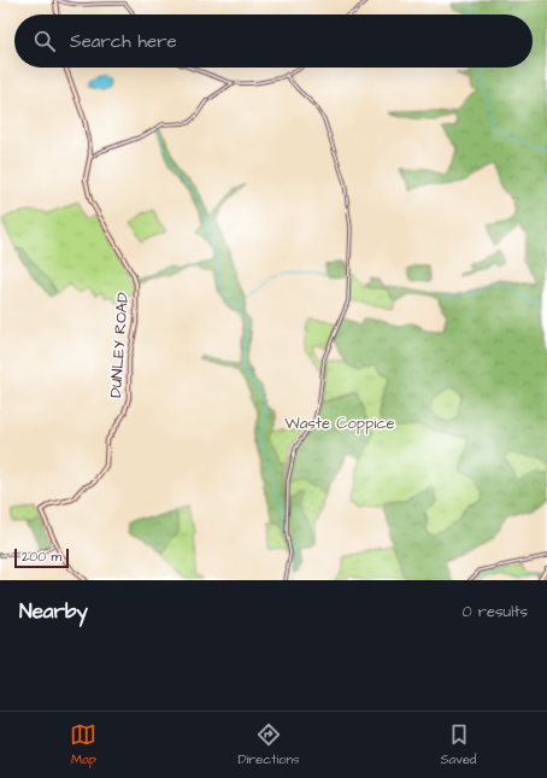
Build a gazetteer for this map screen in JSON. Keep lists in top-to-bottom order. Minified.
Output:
{"streets":{"street":["DUNLEY ROAD"]},"parks":["Waste Coppice"],"scale_bar":"200 m","page":{"search":"Search here","scale":"200 m","heading":["Nearby","0 results"],"nav":["Map","Directions","Saved"]}}
